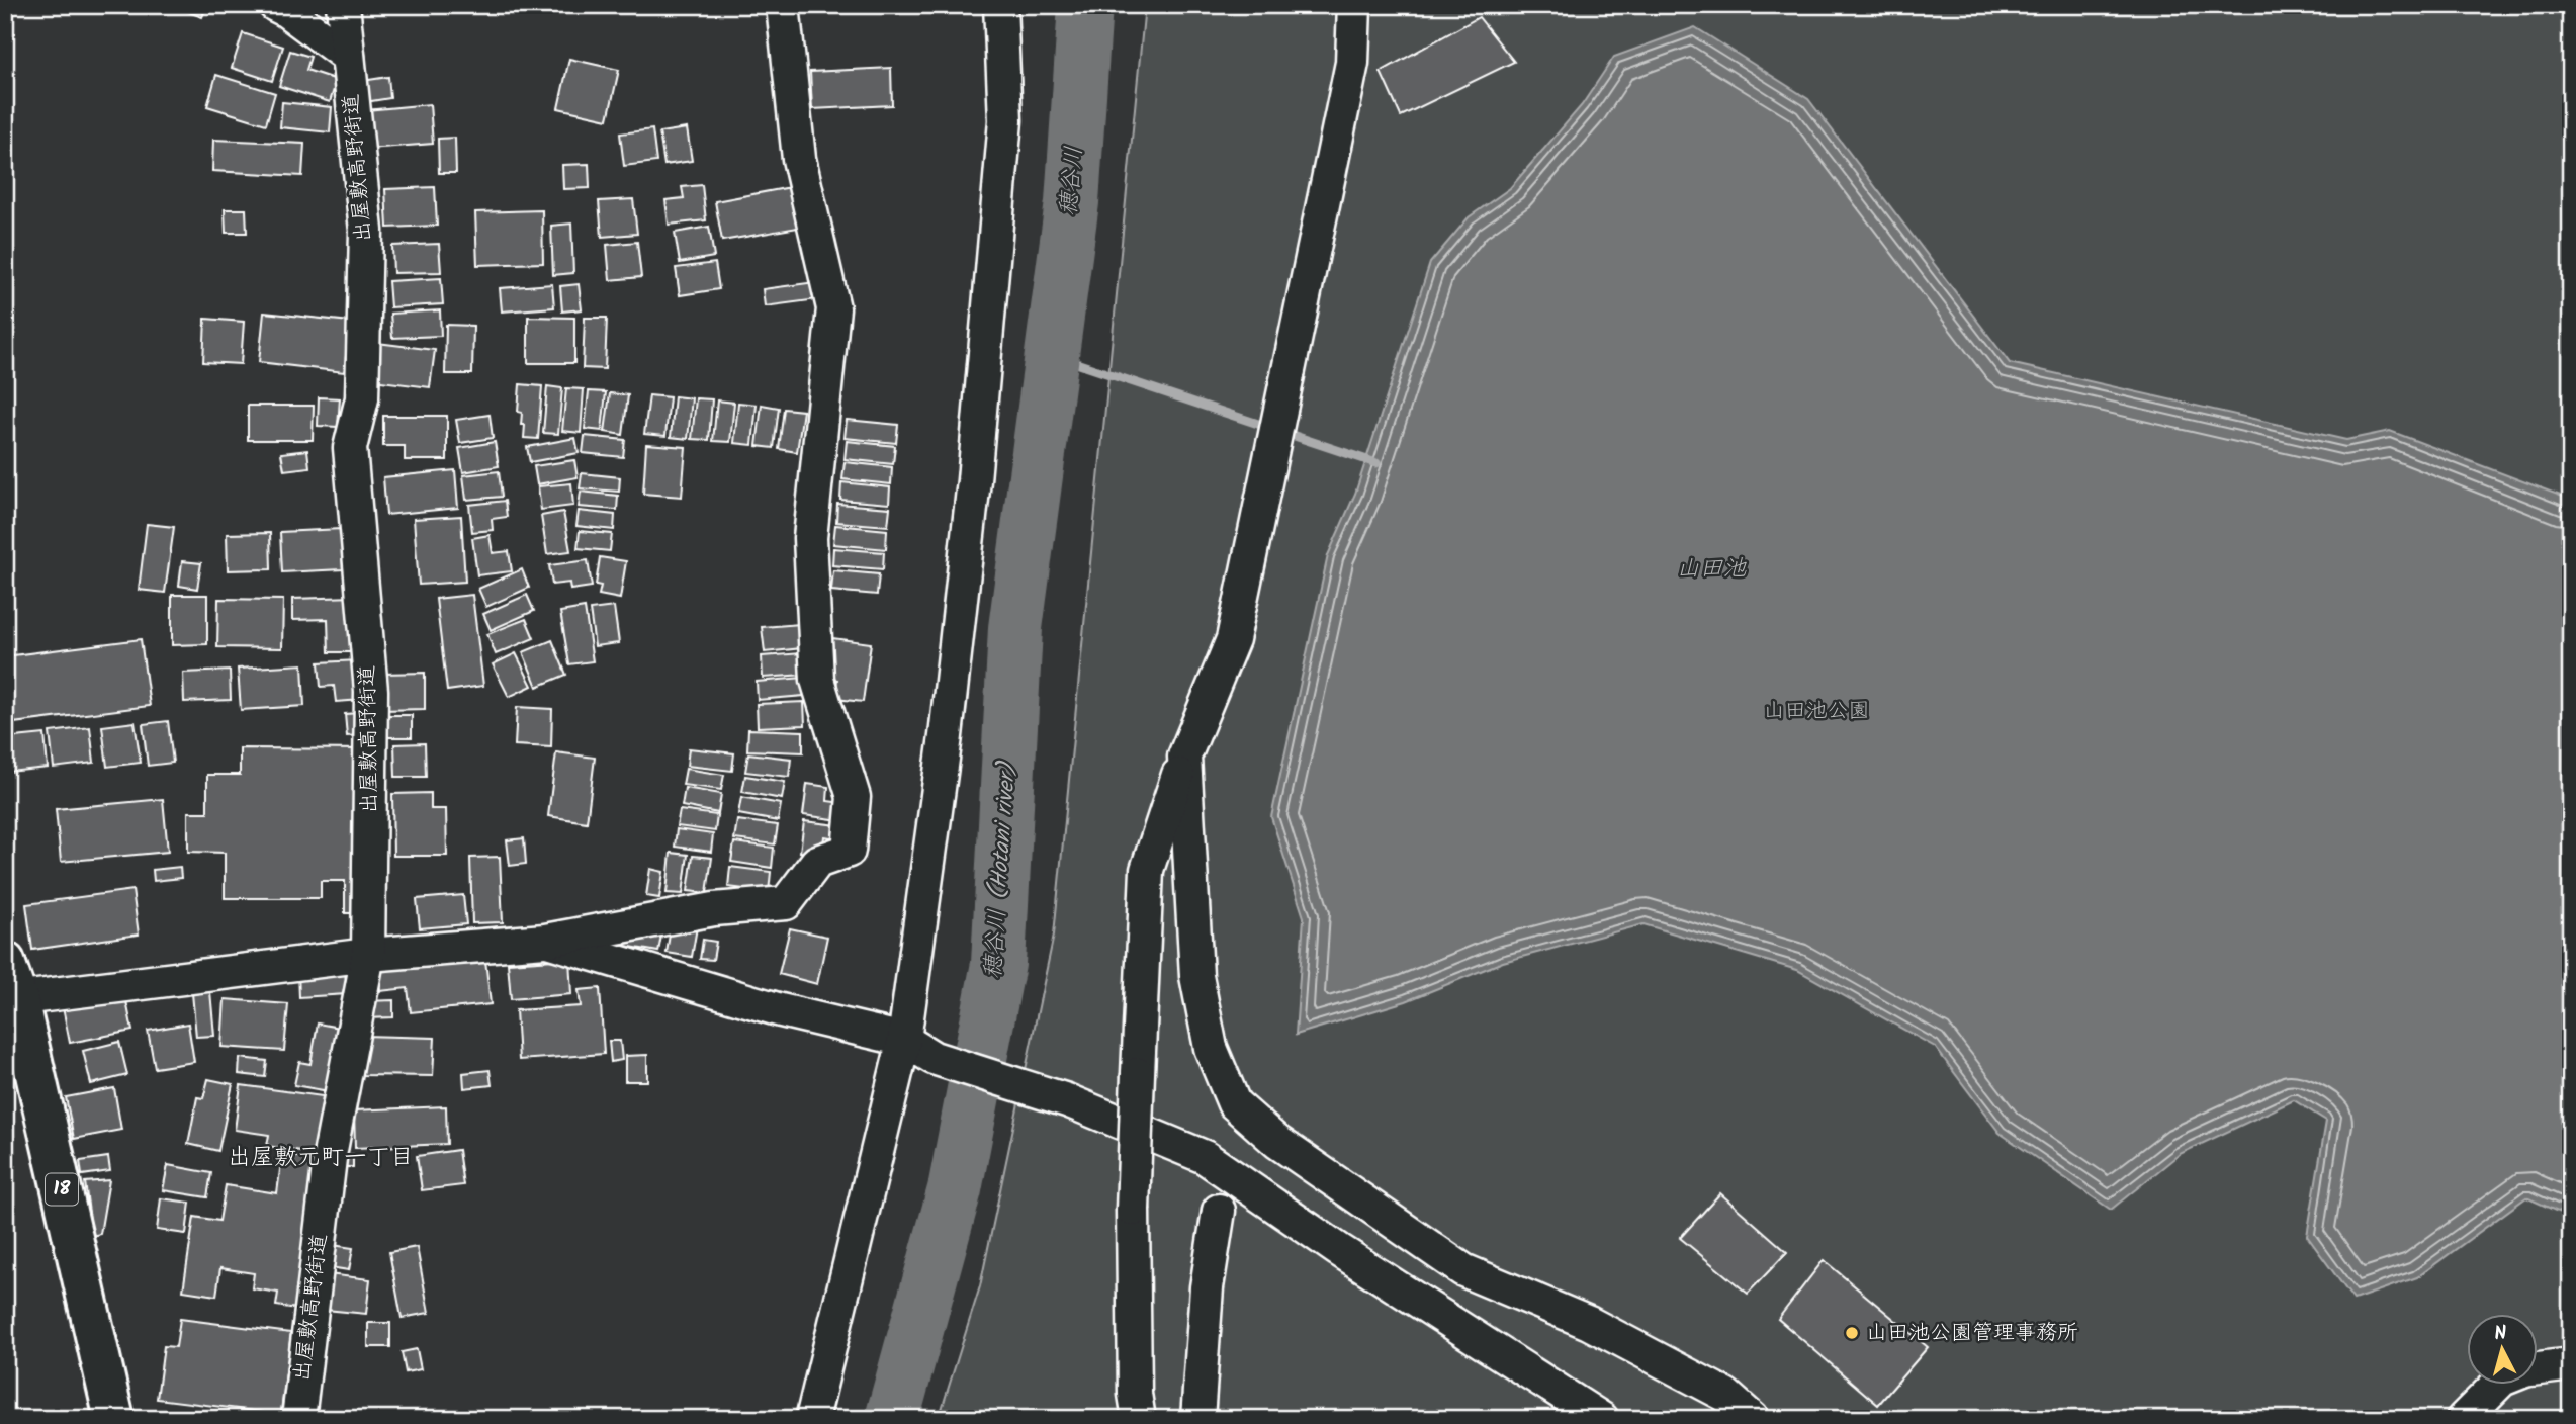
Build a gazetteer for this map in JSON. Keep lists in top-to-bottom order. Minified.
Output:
{"streets":{"main road":["18"],"street":["出屋敷高野街道"]},"districts":["出屋敷元町一丁目"],"water":["穂谷川","山田池","穂谷川 (Hotani river)"],"parks":["山田池公園"],"places":["山田池公園管理事務所"],"north":"top"}
